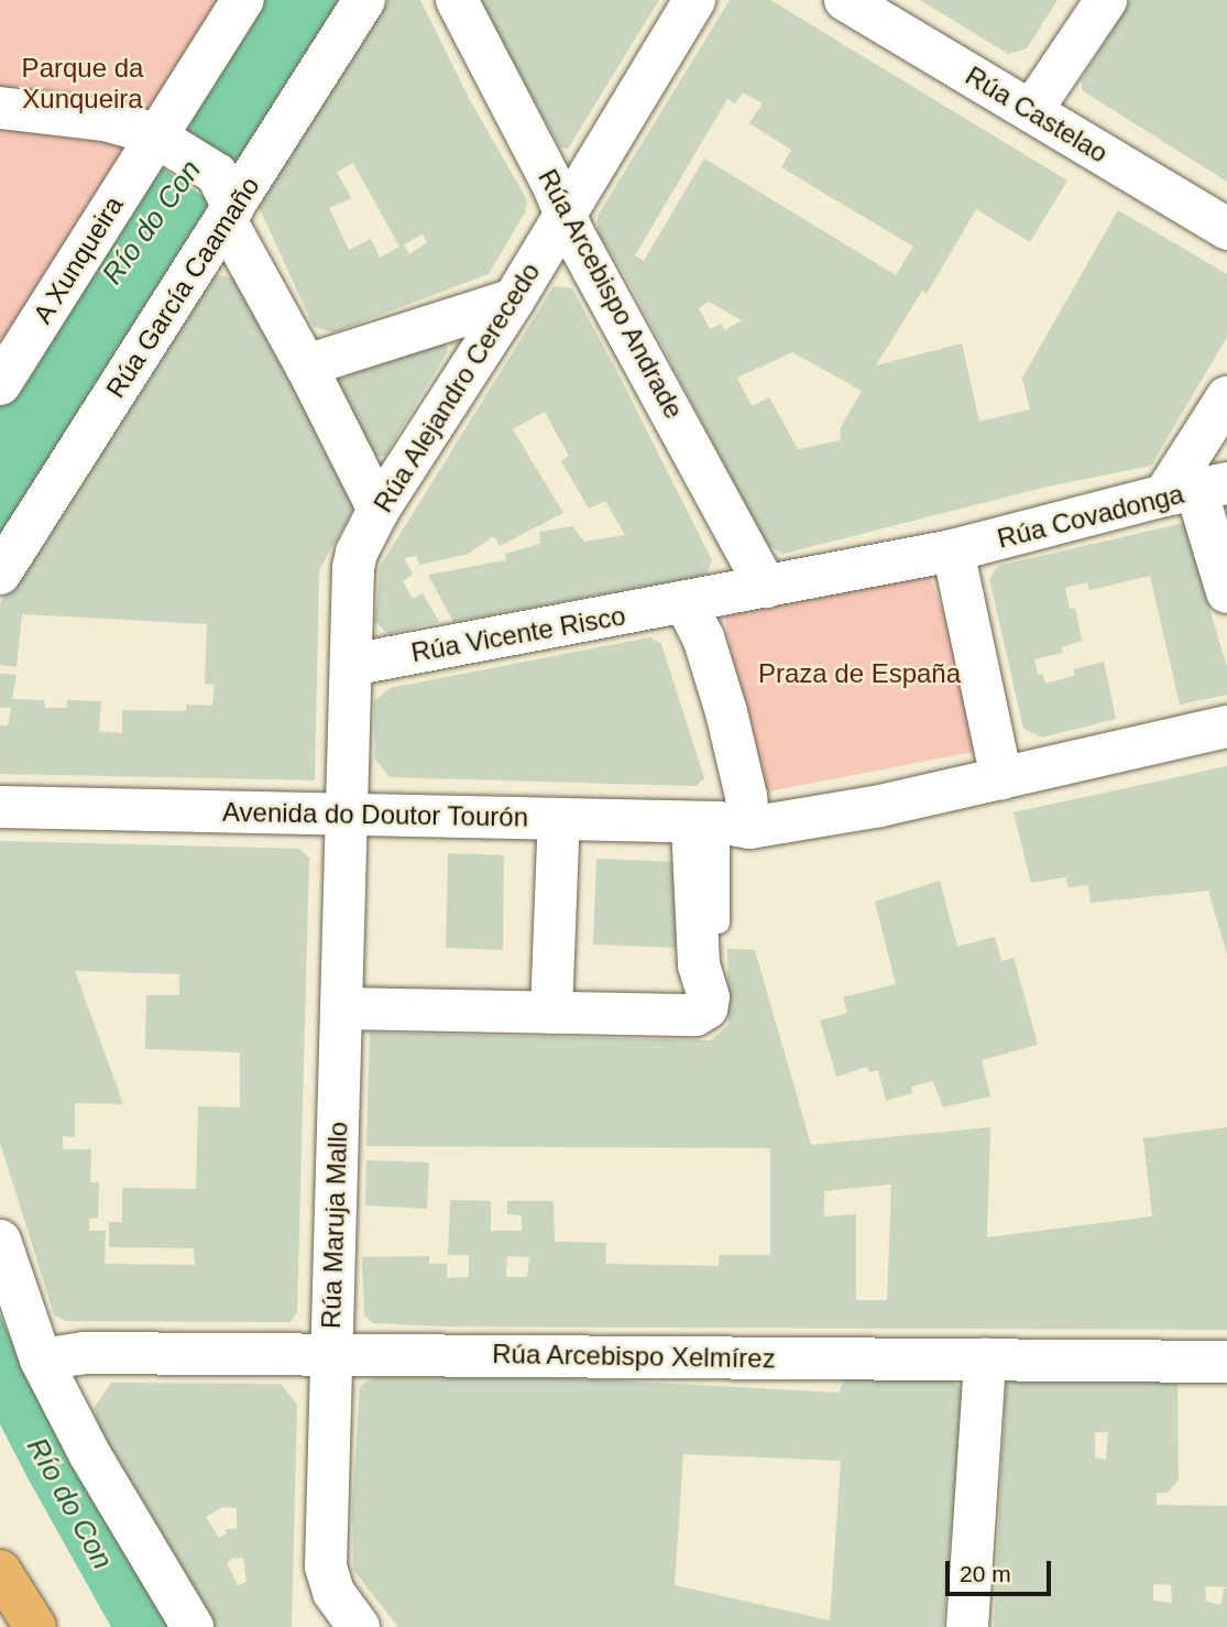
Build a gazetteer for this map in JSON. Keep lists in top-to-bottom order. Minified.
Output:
{"streets":{"street":["Rúa Castelao","A Xunqueira","Rúa García Caamaño","Rúa Arcebispo Andrade","Rúa Alejandro Cerecedo","Rúa Covadonga","Rúa Vicente Risco","Avenida do Doutor Tourón","Rúa Maruja Mallo","Rúa Arcebispo Xelmírez"]},"crossings":[["Rúa Arcebispo Andrade","Rúa Alejandro Cerecedo"],["Rúa Alejandro Cerecedo","Rúa Vicente Risco"],["Rúa Alejandro Cerecedo","Avenida do Doutor Tourón"],["Rúa Alejandro Cerecedo","Rúa Maruja Mallo"],["Avenida do Doutor Tourón","Rúa Maruja Mallo"],["Rúa Maruja Mallo","Rúa Arcebispo Xelmírez"]],"water":["Río do Con"],"parks":["Parque da Xunqueira","Praza de España"],"scale_bar":"20 m"}
